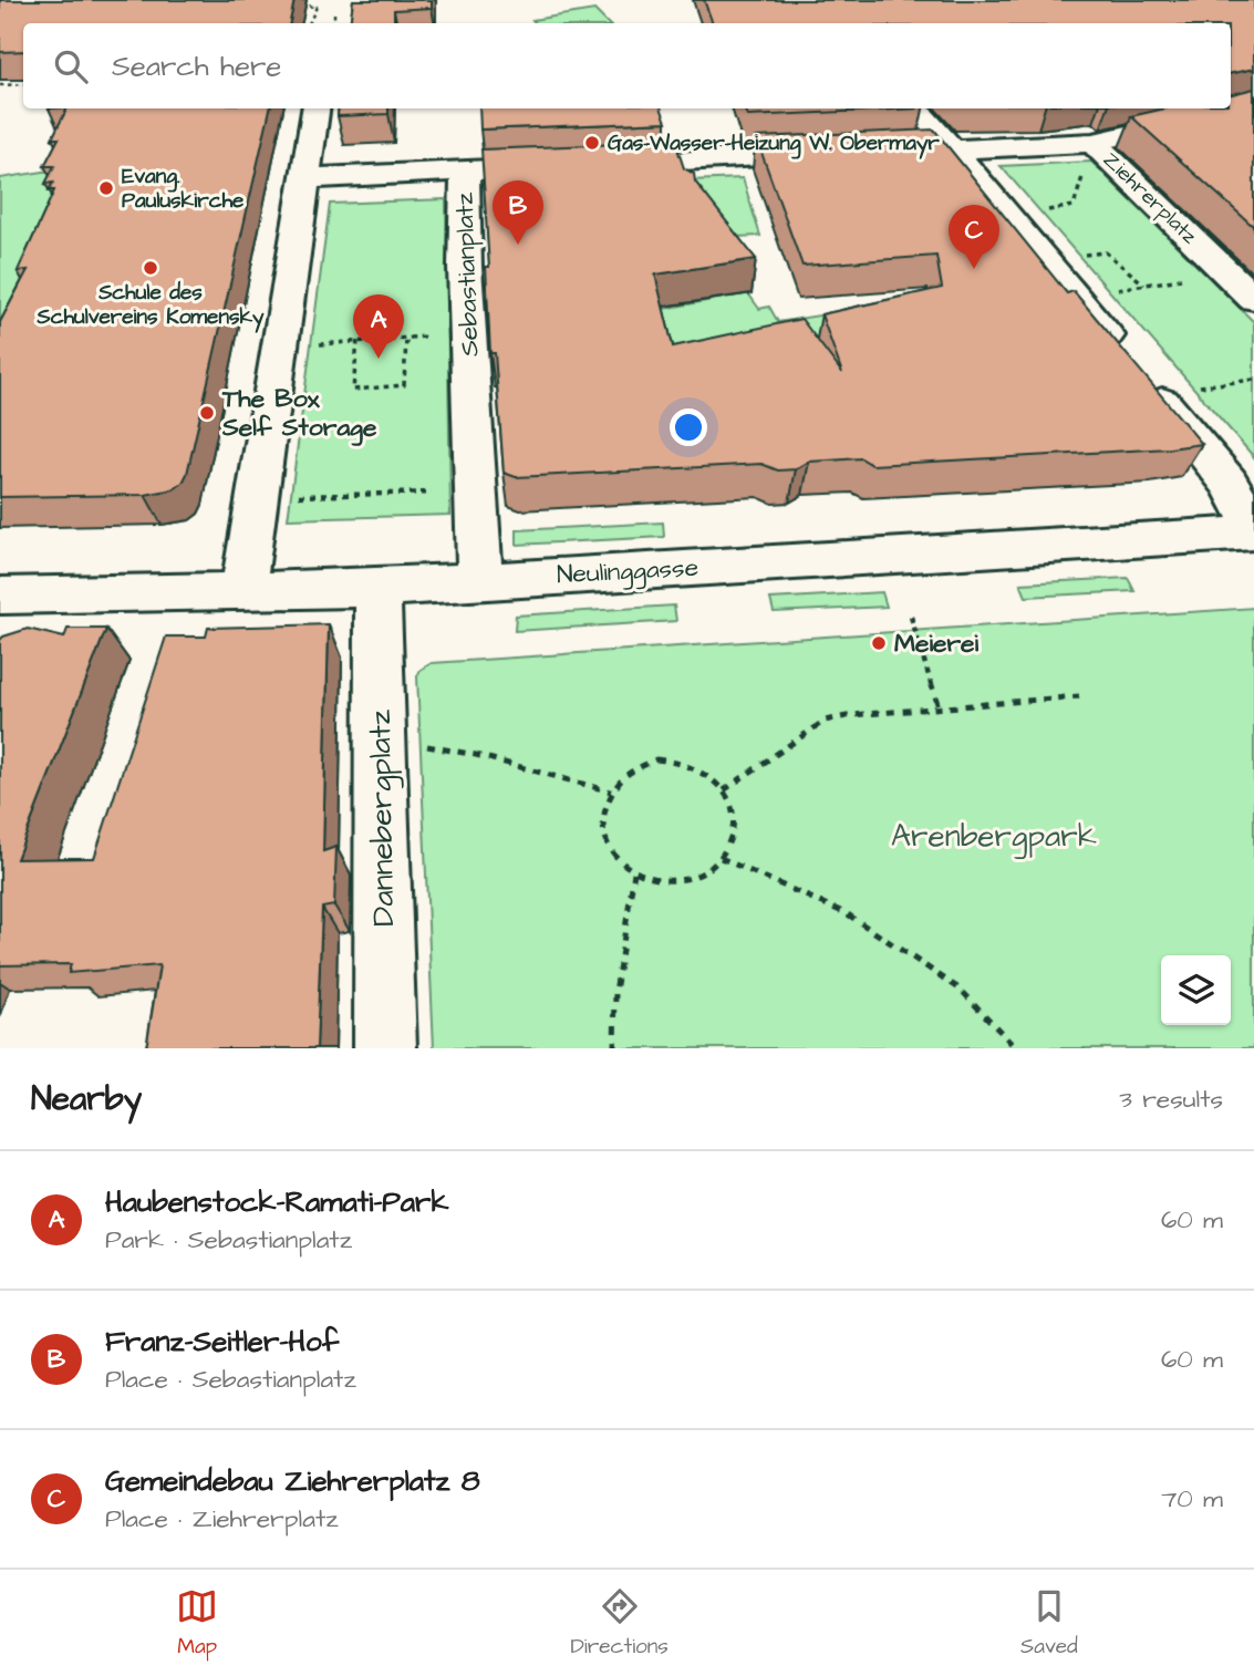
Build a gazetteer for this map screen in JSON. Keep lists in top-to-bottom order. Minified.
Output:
{"streets":{"street":["Ziehrerplatz","Sebastianplatz","Neulinggasse","Dannebergplatz"]},"crossings":[["Sebastianplatz","Neulinggasse"],["Neulinggasse","Dannebergplatz"]],"parks":["Arenbergpark"],"places":["Gas-Wasser-Heizung W. Obermayr","Evang. Pauluskirche","Schule des Schulvereins Komensky","The Box Self Storage","Meierei"],"page":{"search":"Search here","pins":["B","C","A"],"heading":["Nearby","3 results"],"list":[{"mark":"A","name":"Haubenstock-Ramati-Park","note":"Park · Sebastianplatz","value":"60 m"},{"mark":"B","name":"Franz-Seitler-Hof","note":"Place · Sebastianplatz","value":"60 m"},{"mark":"C","name":"Gemeindebau Ziehrerplatz 8","note":"Place · Ziehrerplatz","value":"70 m"}],"nav":["Map","Directions","Saved"]}}
